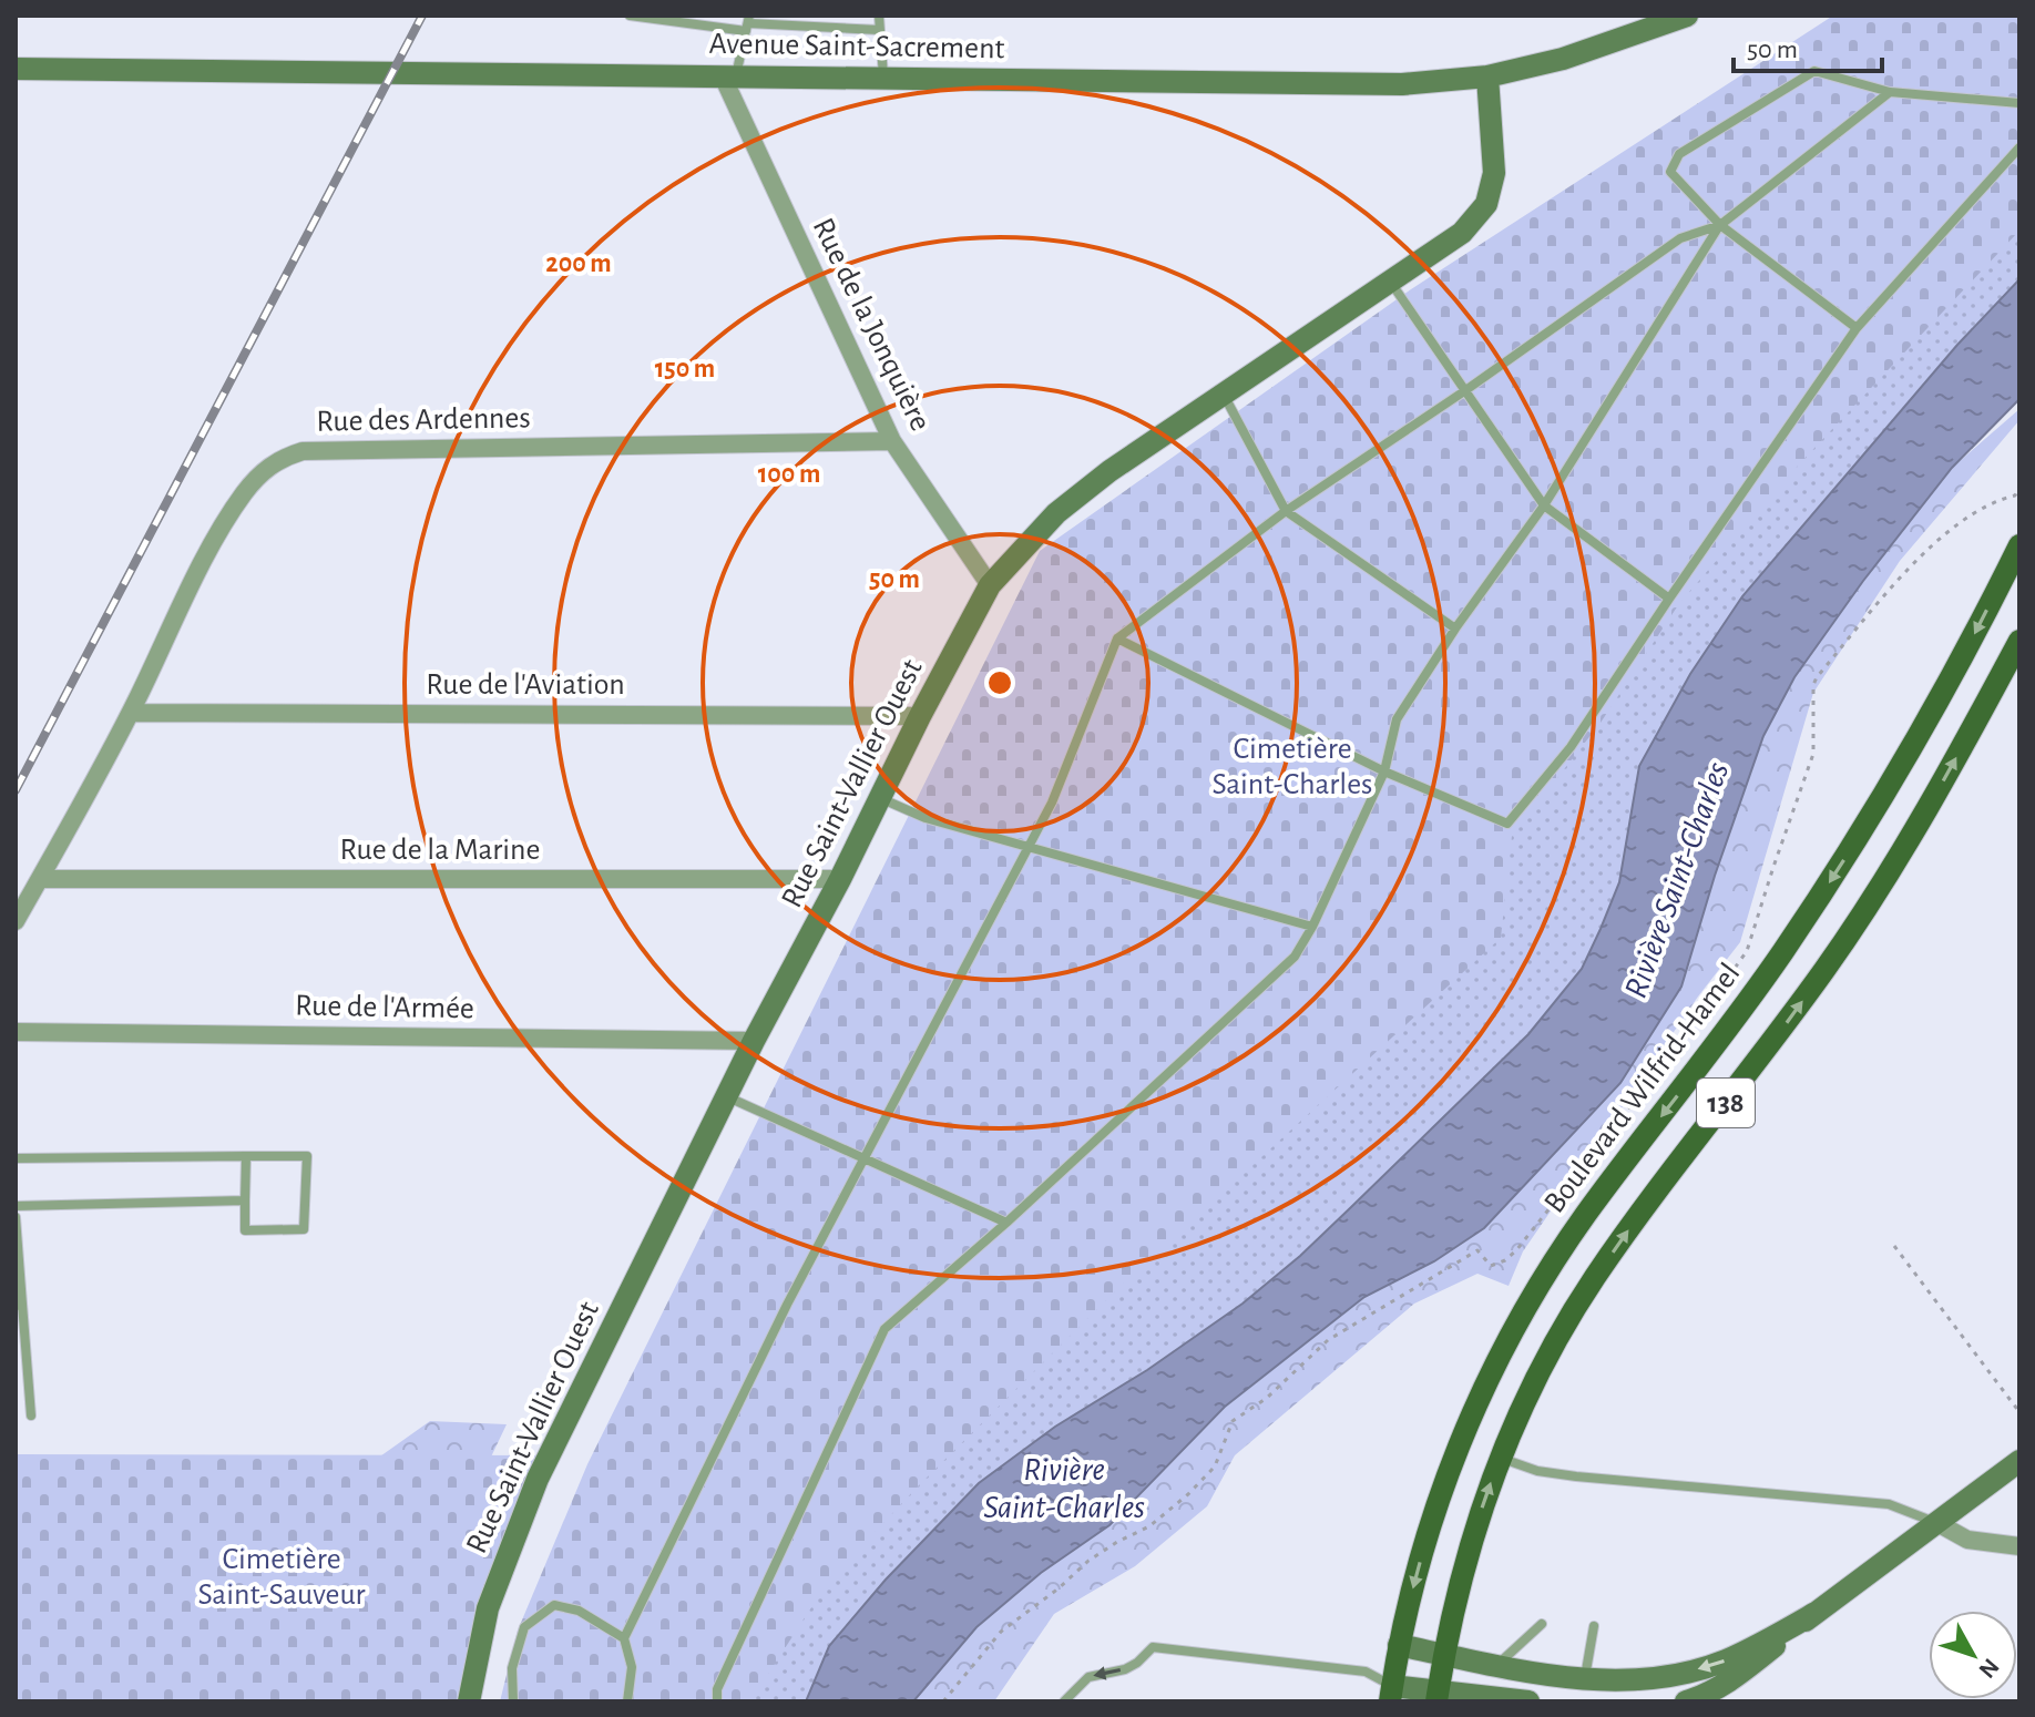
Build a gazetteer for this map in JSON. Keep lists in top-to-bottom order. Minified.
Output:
{"streets":{"main road":["Avenue Saint-Sacrement","Rue Saint-Vallier Ouest","Boulevard Wilfrid-Hamel","138"],"street":["Rue de la Jonquière","Rue des Ardennes","Rue de l'Aviation","Rue de la Marine","Rue de l'Armée"]},"crossings":[["Avenue Saint-Sacrement","Rue de la Jonquière"],["Avenue Saint-Sacrement","Rue Saint-Vallier Ouest"],["Rue de la Jonquière","Rue des Ardennes"],["Rue de la Jonquière","Rue Saint-Vallier Ouest"],["Rue des Ardennes","Rue de l'Aviation"],["Rue des Ardennes","Rue de la Marine"],["Rue de l'Aviation","Rue Saint-Vallier Ouest"],["Rue Saint-Vallier Ouest","Rue de la Marine"],["Rue Saint-Vallier Ouest","Rue de l'Armée"]],"water":["Rivière Saint-Charles"],"parks":["Cimetière Saint-Charles","Cimetière Saint-Sauveur"],"scale_bar":"50 m","north":"bottom right","rings":["200 m","150 m","100 m","50 m"]}
